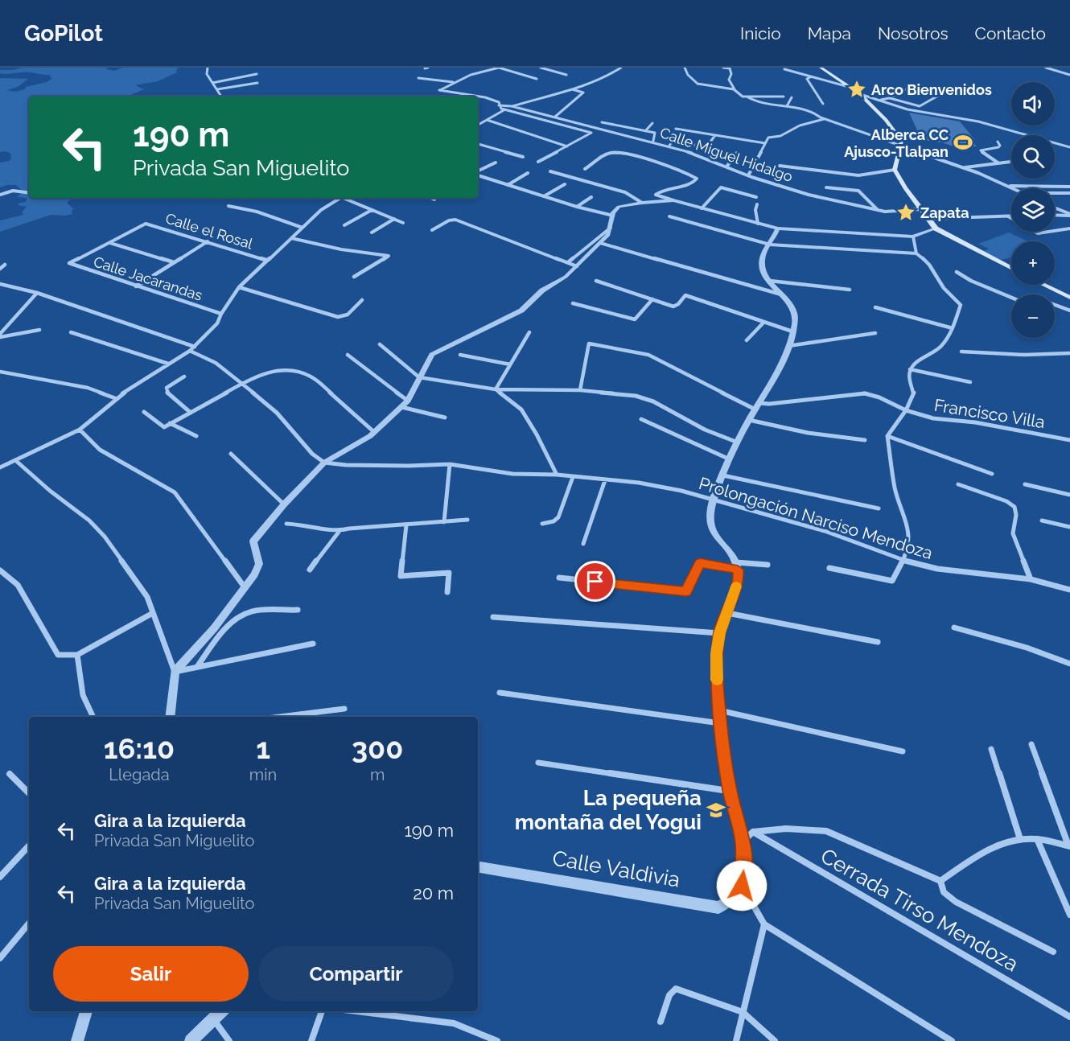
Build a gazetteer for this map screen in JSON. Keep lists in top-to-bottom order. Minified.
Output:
{"streets":{"street":["Calle Miguel Hidalgo","Calle el Rosal","Calle Jacarandas","Francisco Villa","Prolongación Narciso Mendoza","Calle Valdivia","Cerrada Tirso Mendoza"]},"crossings":[["Calle el Rosal","Calle Jacarandas"]],"places":{"place":["Arco Bienvenidos","Zapata"],"sports":["Alberca CC Ajusco-Tlalpan"],"school or university":["La pequeña montaña del Yogui"]},"page":{"header":"GoPilot","nav":["Inicio","Mapa","Nosotros","Contacto"],"map_buttons":["+","−"],"turn":["190 m","Privada San Miguelito"],"eta":["16:10","Llegada","1","min","300","m"],"list":[{"name":"Gira a la izquierda","note":"Privada San Miguelito","value":"190 m"},{"name":"Gira a la izquierda","note":"Privada San Miguelito","value":"20 m"}],"buttons":["Salir","Compartir"]}}
